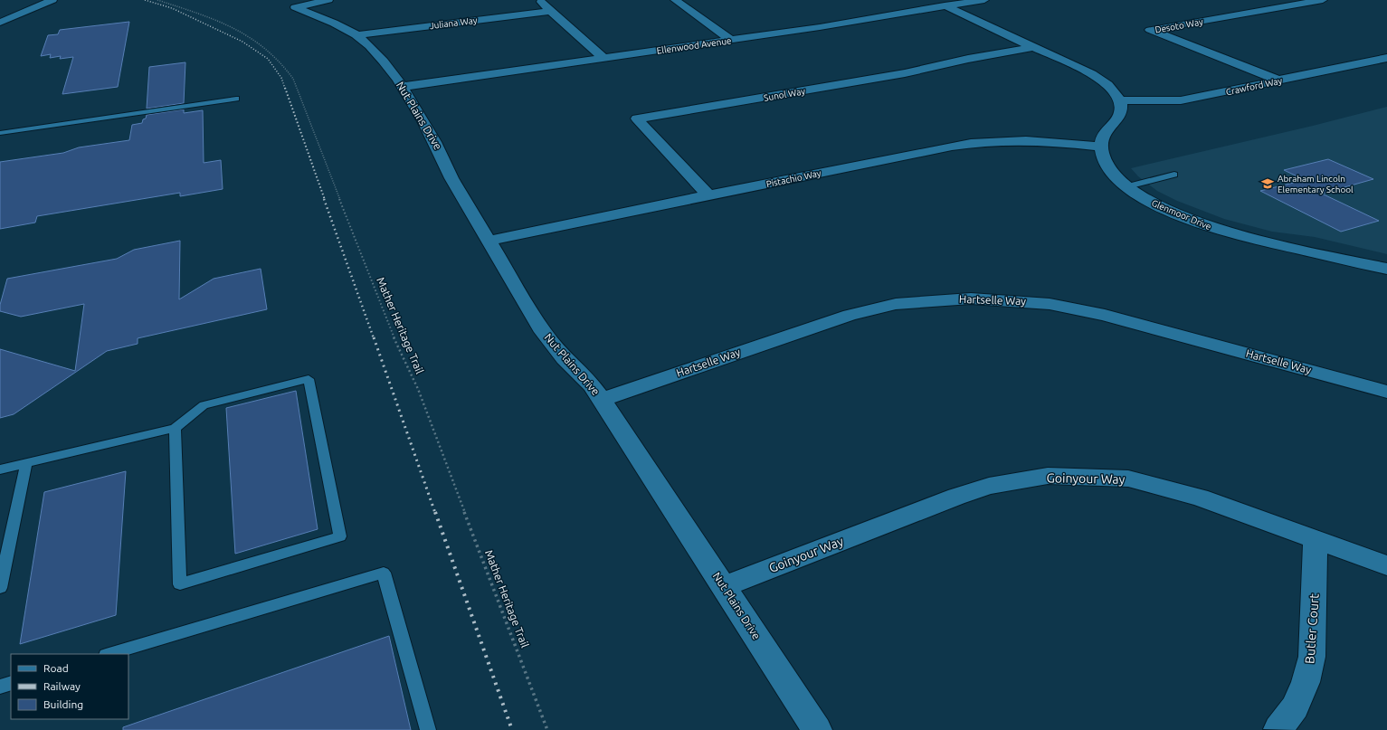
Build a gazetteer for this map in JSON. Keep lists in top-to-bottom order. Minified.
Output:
{"streets":{"street":["Juliana Way","Desoto Way","Ellenwood Avenue","Crawford Way","Sunol Way","Nut Plains Drive","Pistachio Way","Glenmoor Drive","Hartselle Way","Goinyour Way","Butler Court"],"path":["Mather Heritage Trail"]},"crossings":[["Juliana Way","Nut Plains Drive"],["Desoto Way","Crawford Way"],["Ellenwood Avenue","Nut Plains Drive"],["Sunol Way","Pistachio Way"],["Nut Plains Drive","Pistachio Way"],["Nut Plains Drive","Hartselle Way"],["Nut Plains Drive","Goinyour Way"],["Pistachio Way","Glenmoor Drive"],["Goinyour Way","Butler Court"]],"places":{"school or university":["Abraham Lincoln Elementary School"]},"legend":["Road","Railway","Building"]}
